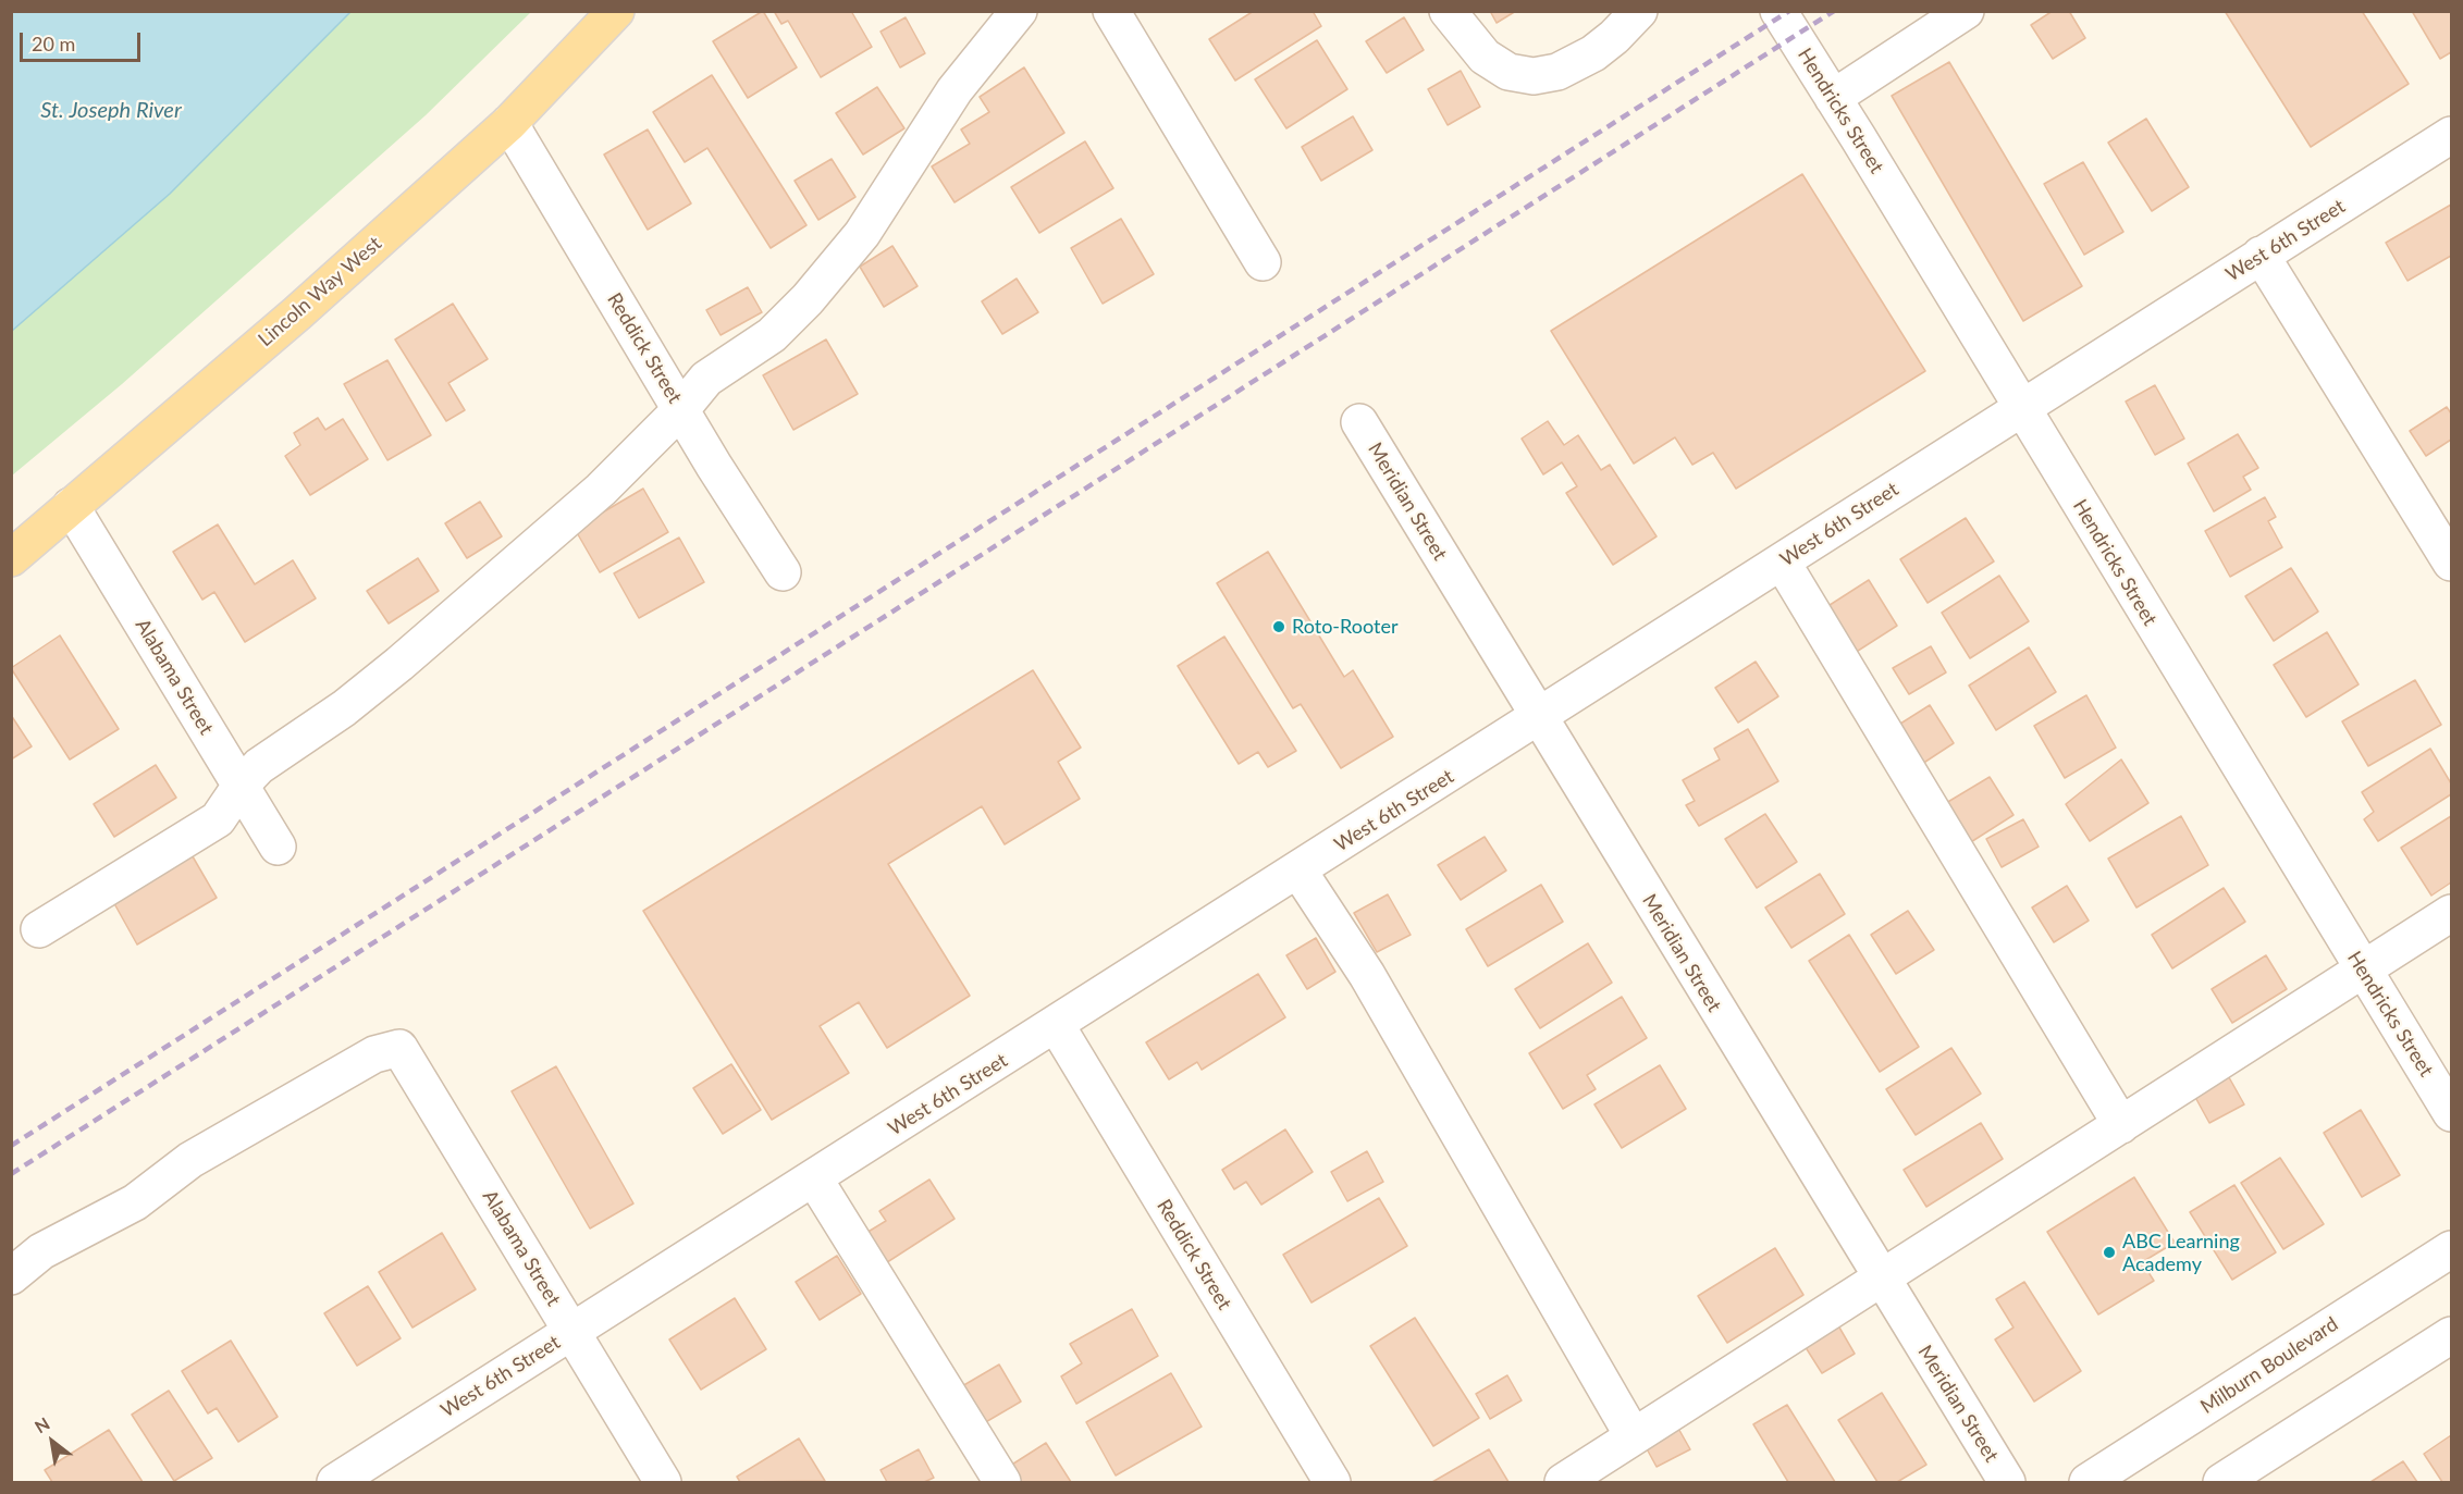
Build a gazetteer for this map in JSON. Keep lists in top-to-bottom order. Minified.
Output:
{"streets":{"main road":["Lincoln Way West"],"street":["Hendricks Street","West 6th Street","Reddick Street","Meridian Street","Alabama Street","Milburn Boulevard"]},"crossings":[["Hendricks Street","West 6th Street"],["West 6th Street","Reddick Street"],["West 6th Street","Meridian Street"],["West 6th Street","Alabama Street"],["Lincoln Way West","Reddick Street"],["Lincoln Way West","Alabama Street"]],"water":["St. Joseph River"],"places":["Roto-Rooter","ABC Learning Academy"],"scale_bar":"20 m","north":"top left"}
